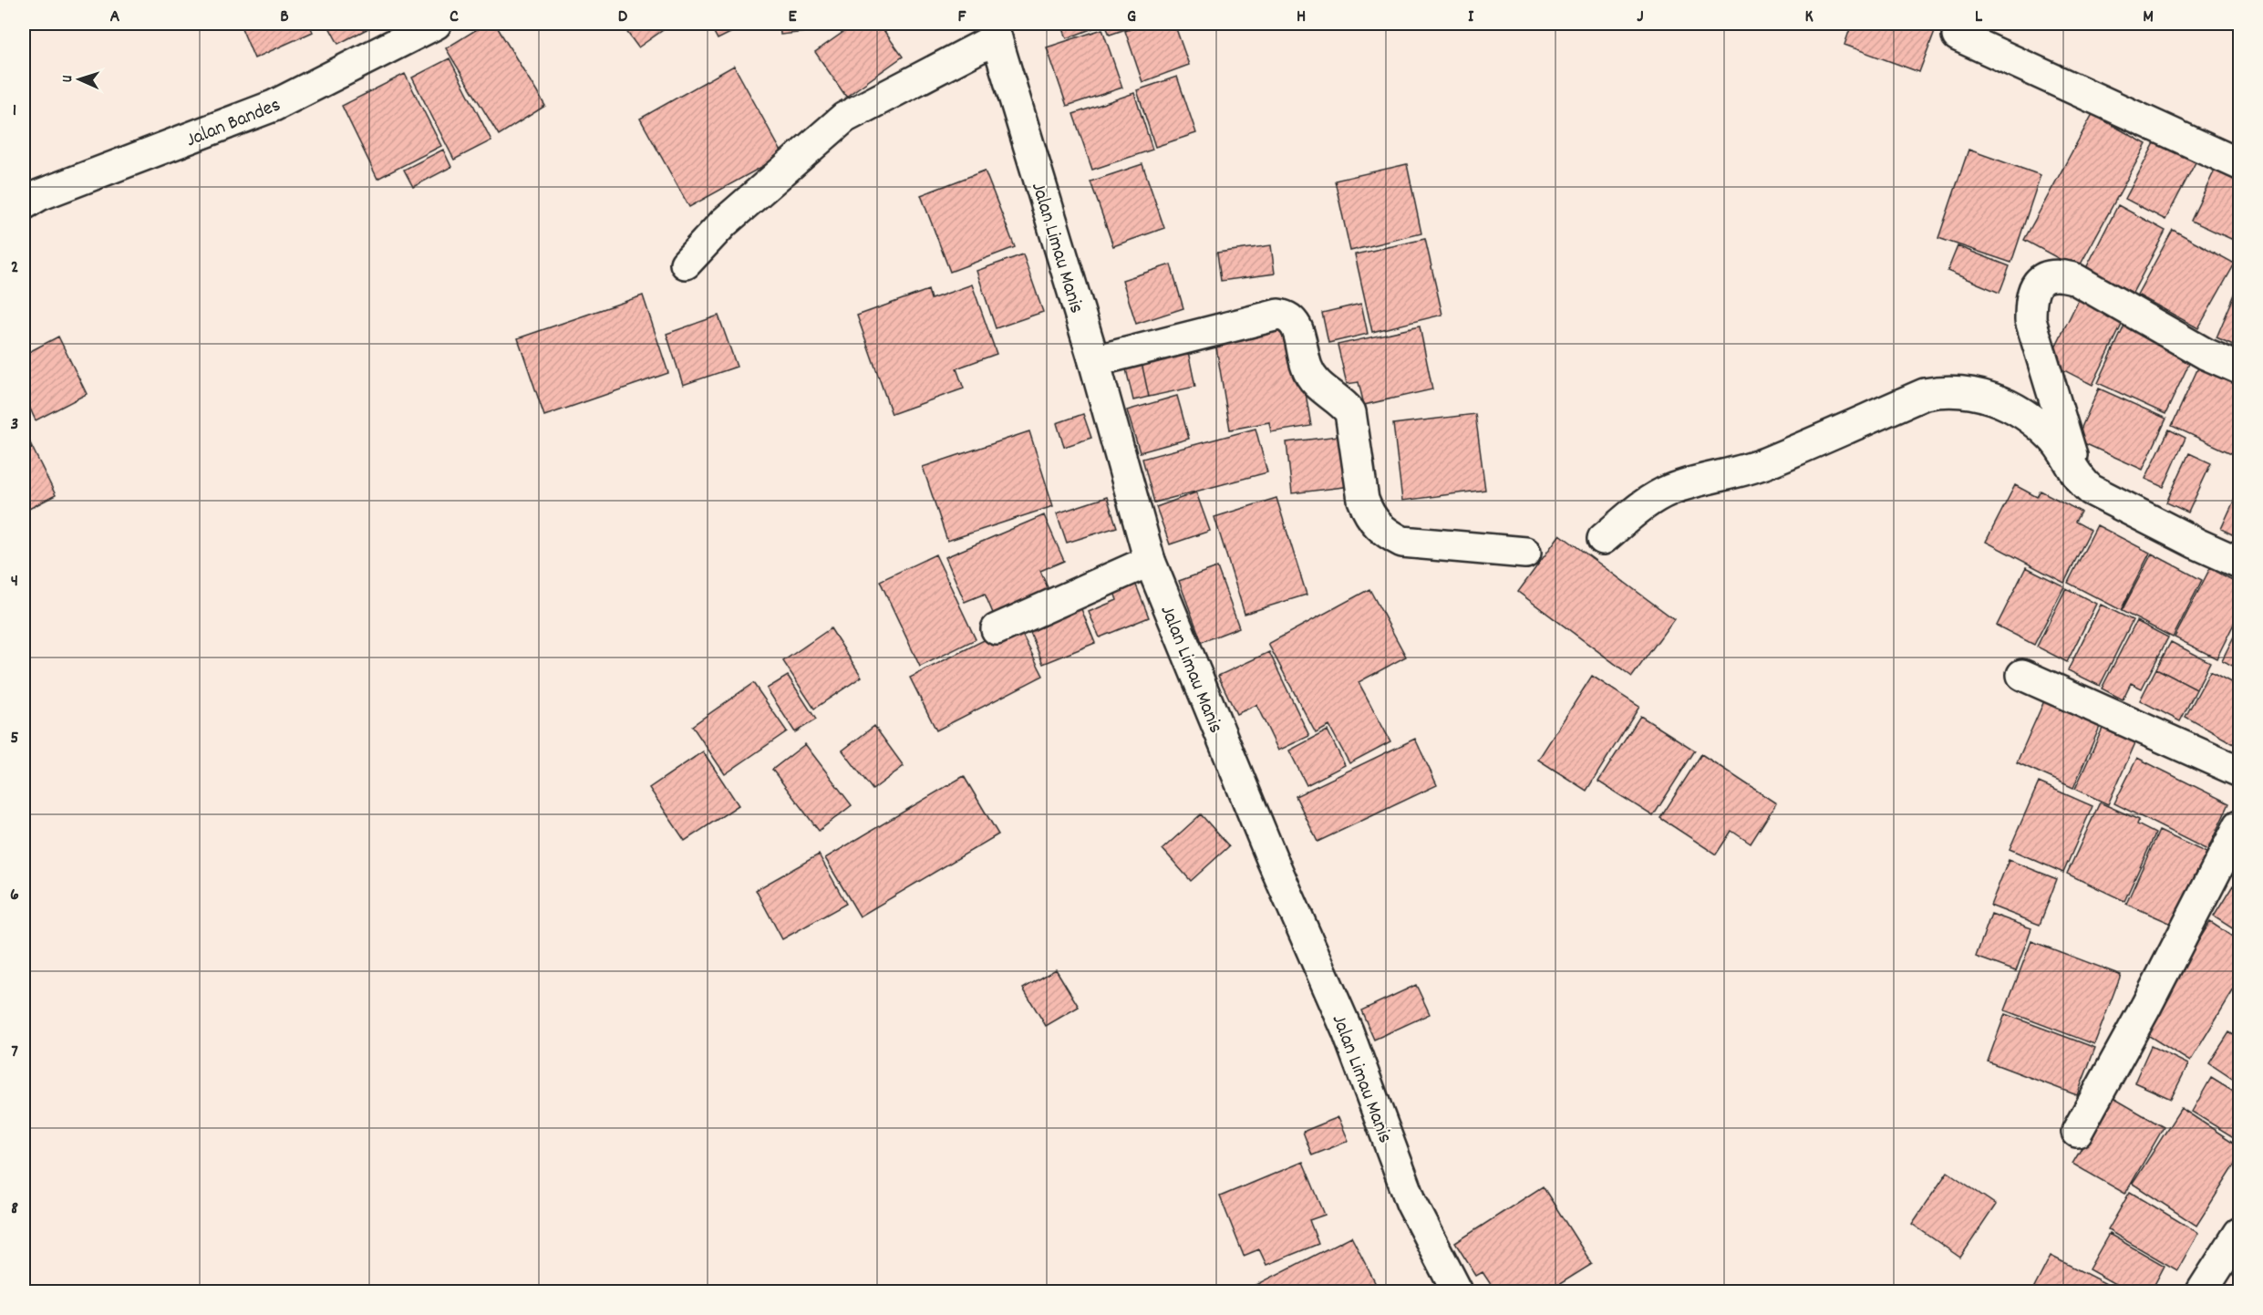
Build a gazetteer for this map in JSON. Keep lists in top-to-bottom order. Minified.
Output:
{"streets":{"street":["Jalan Bandes","Jalan Limau Manis"]},"north":"left","grid":{"columns":["A","B","C","D","E","F","G","H","I","J","K","L","M"],"rows":["1","2","3","4","5","6","7","8"]}}
